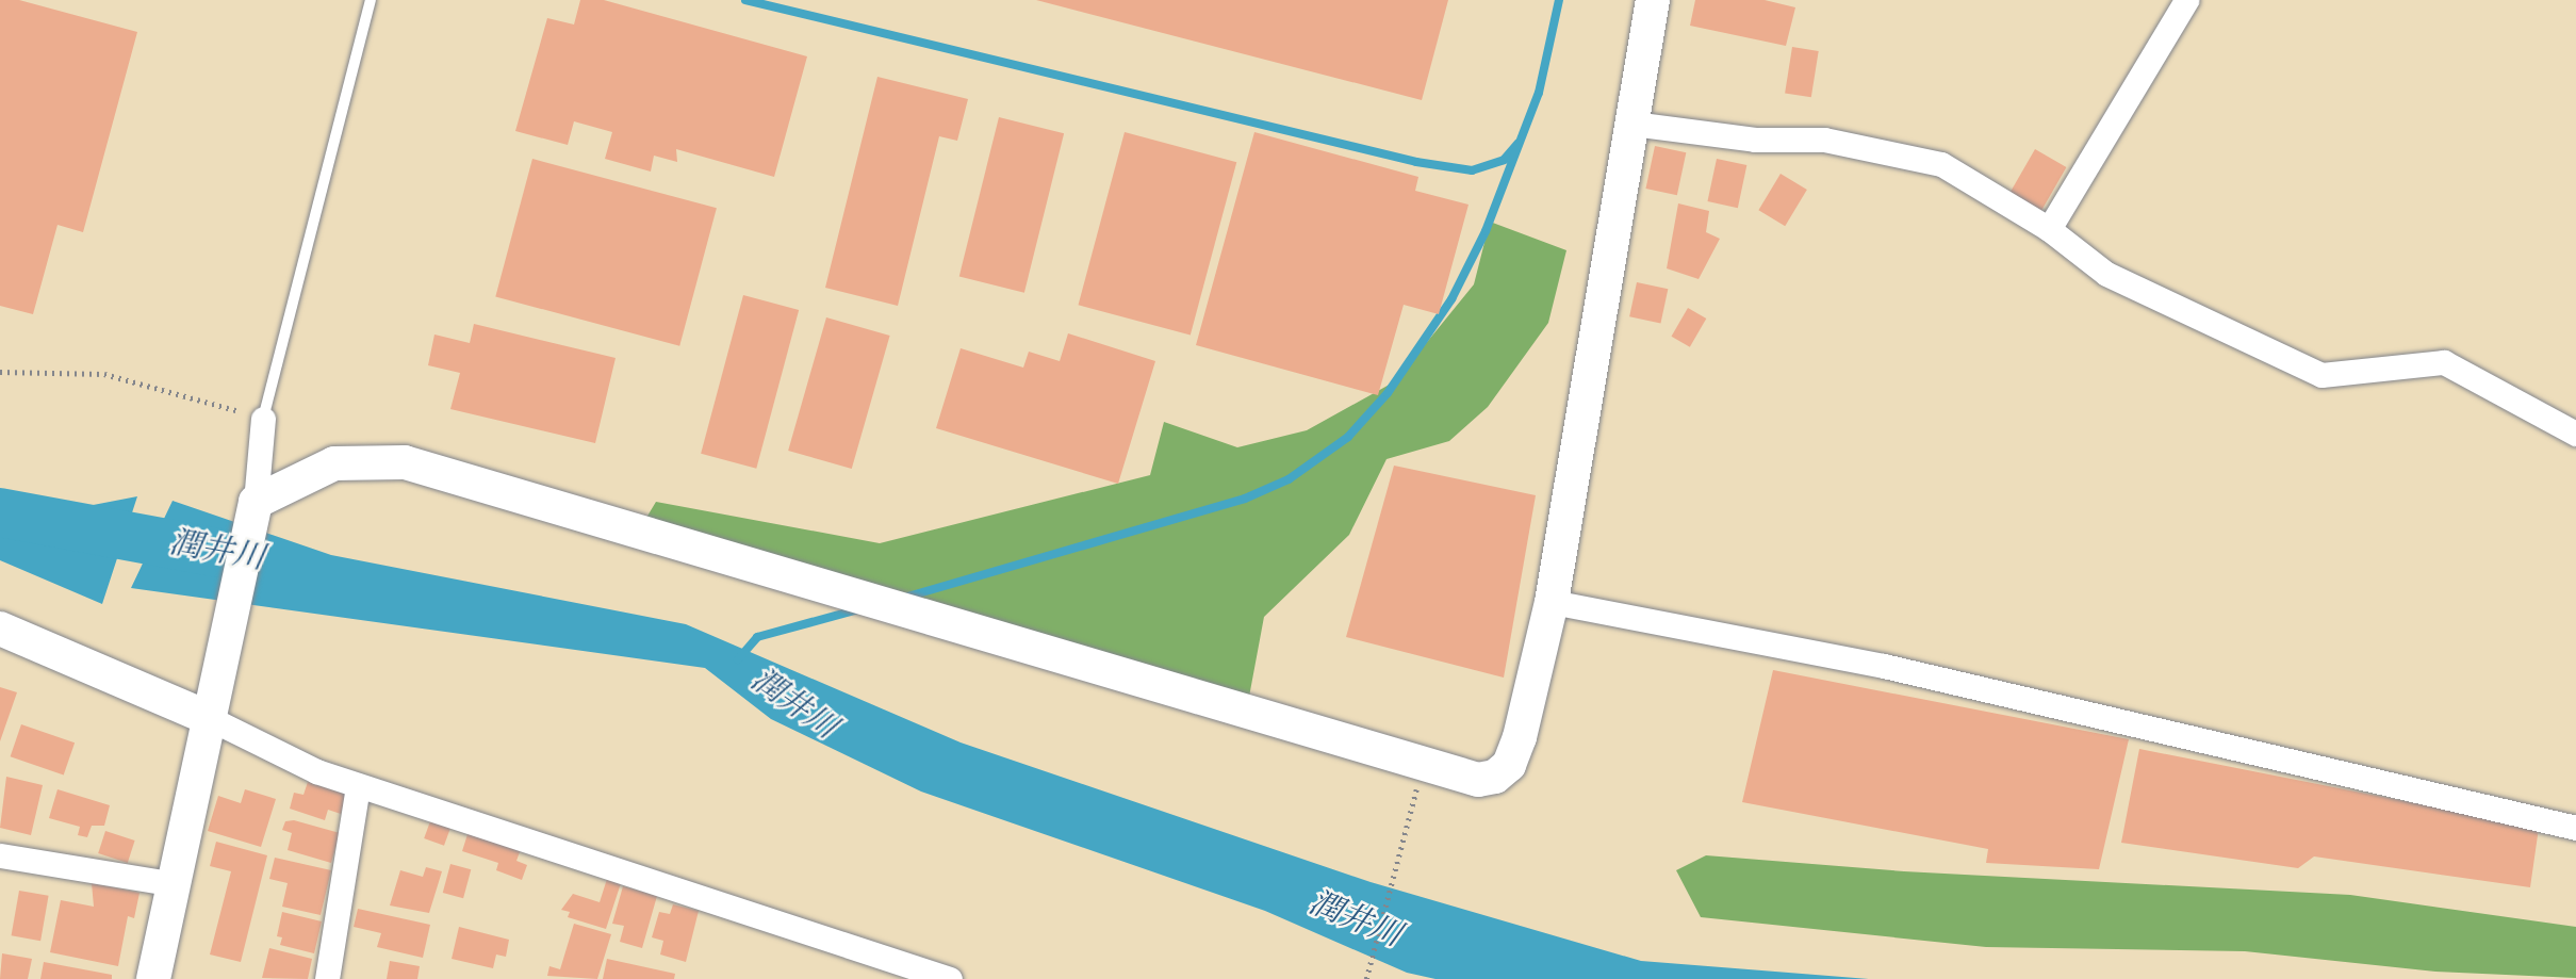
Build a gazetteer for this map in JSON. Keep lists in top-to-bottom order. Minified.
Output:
{"water":["潤井川"]}
